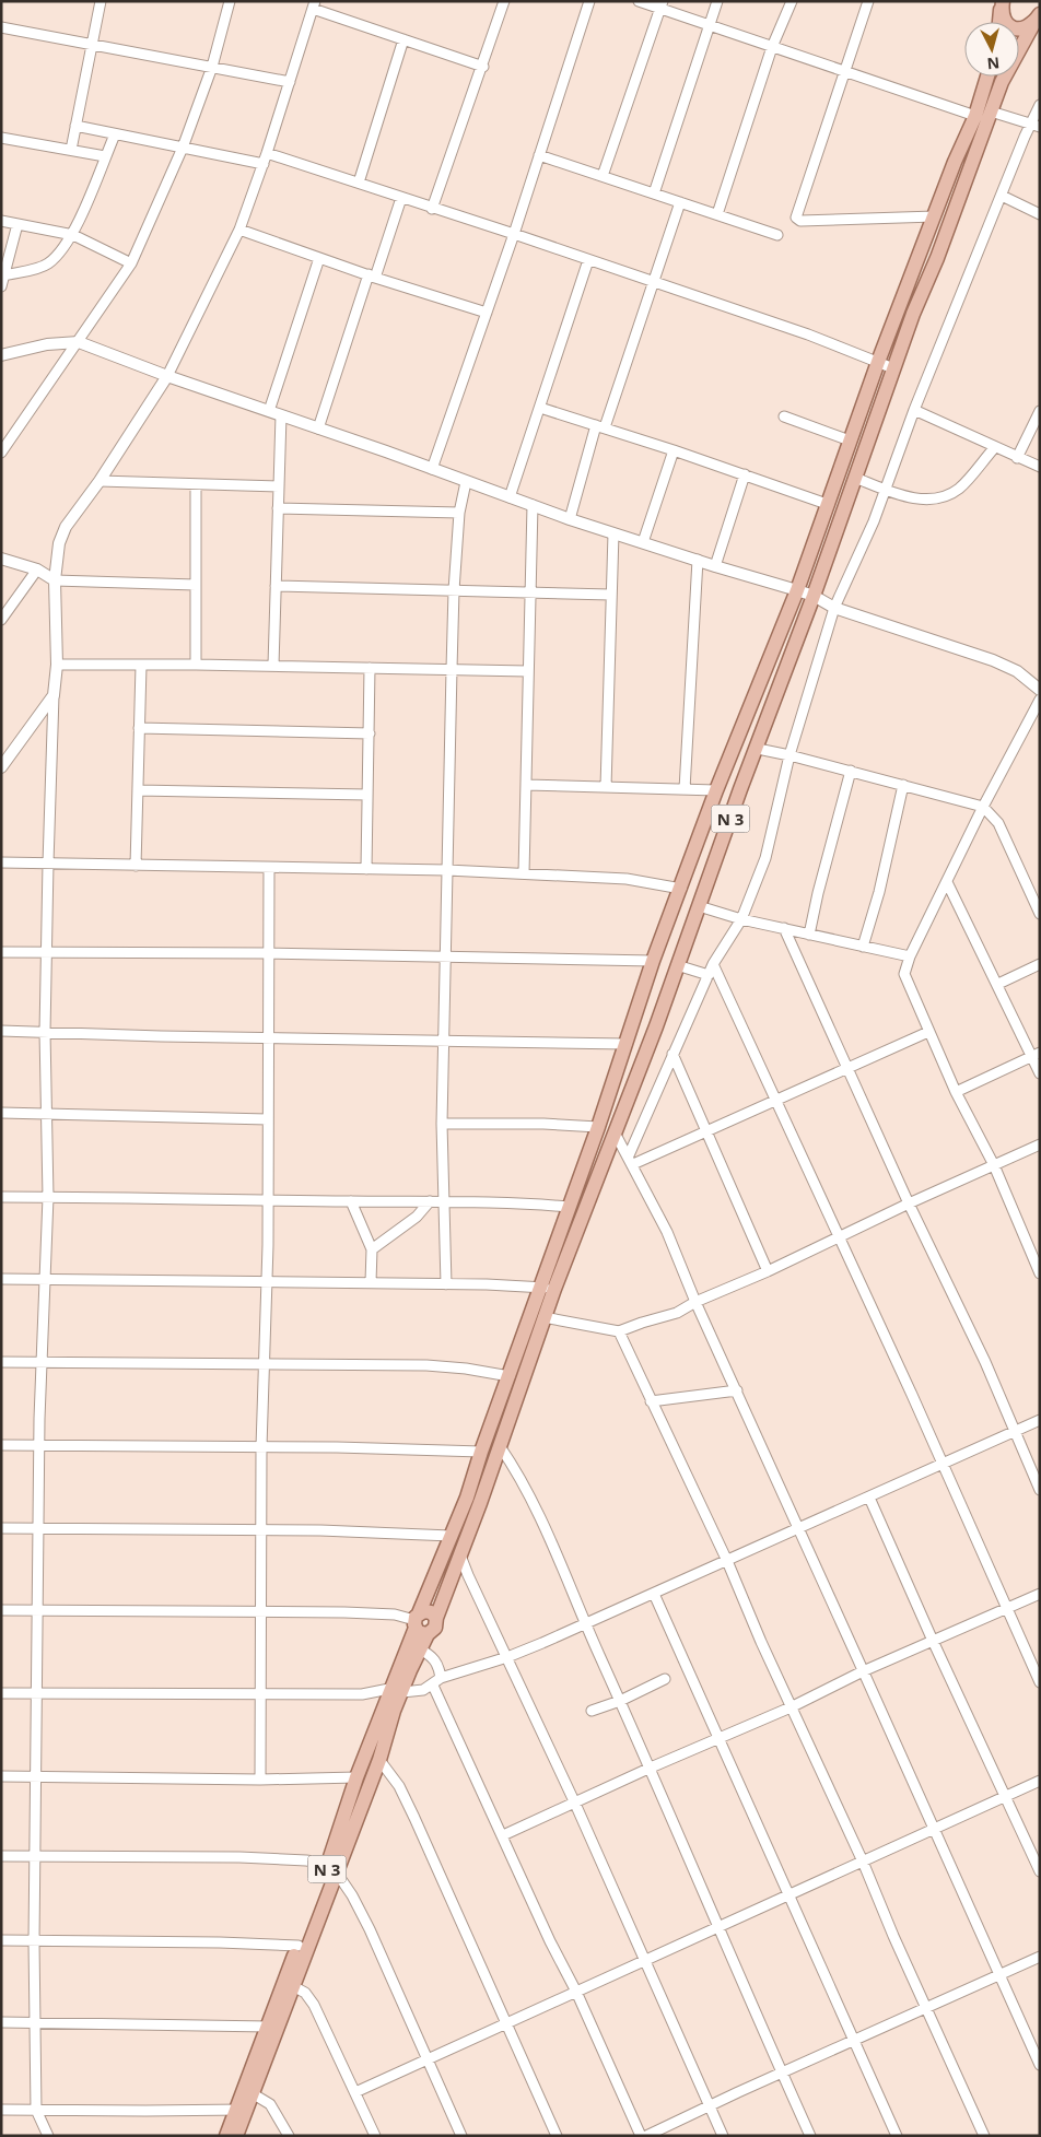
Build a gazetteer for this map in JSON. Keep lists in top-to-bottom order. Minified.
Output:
{"streets":{"main road":["N 3"]},"north":"bottom"}
